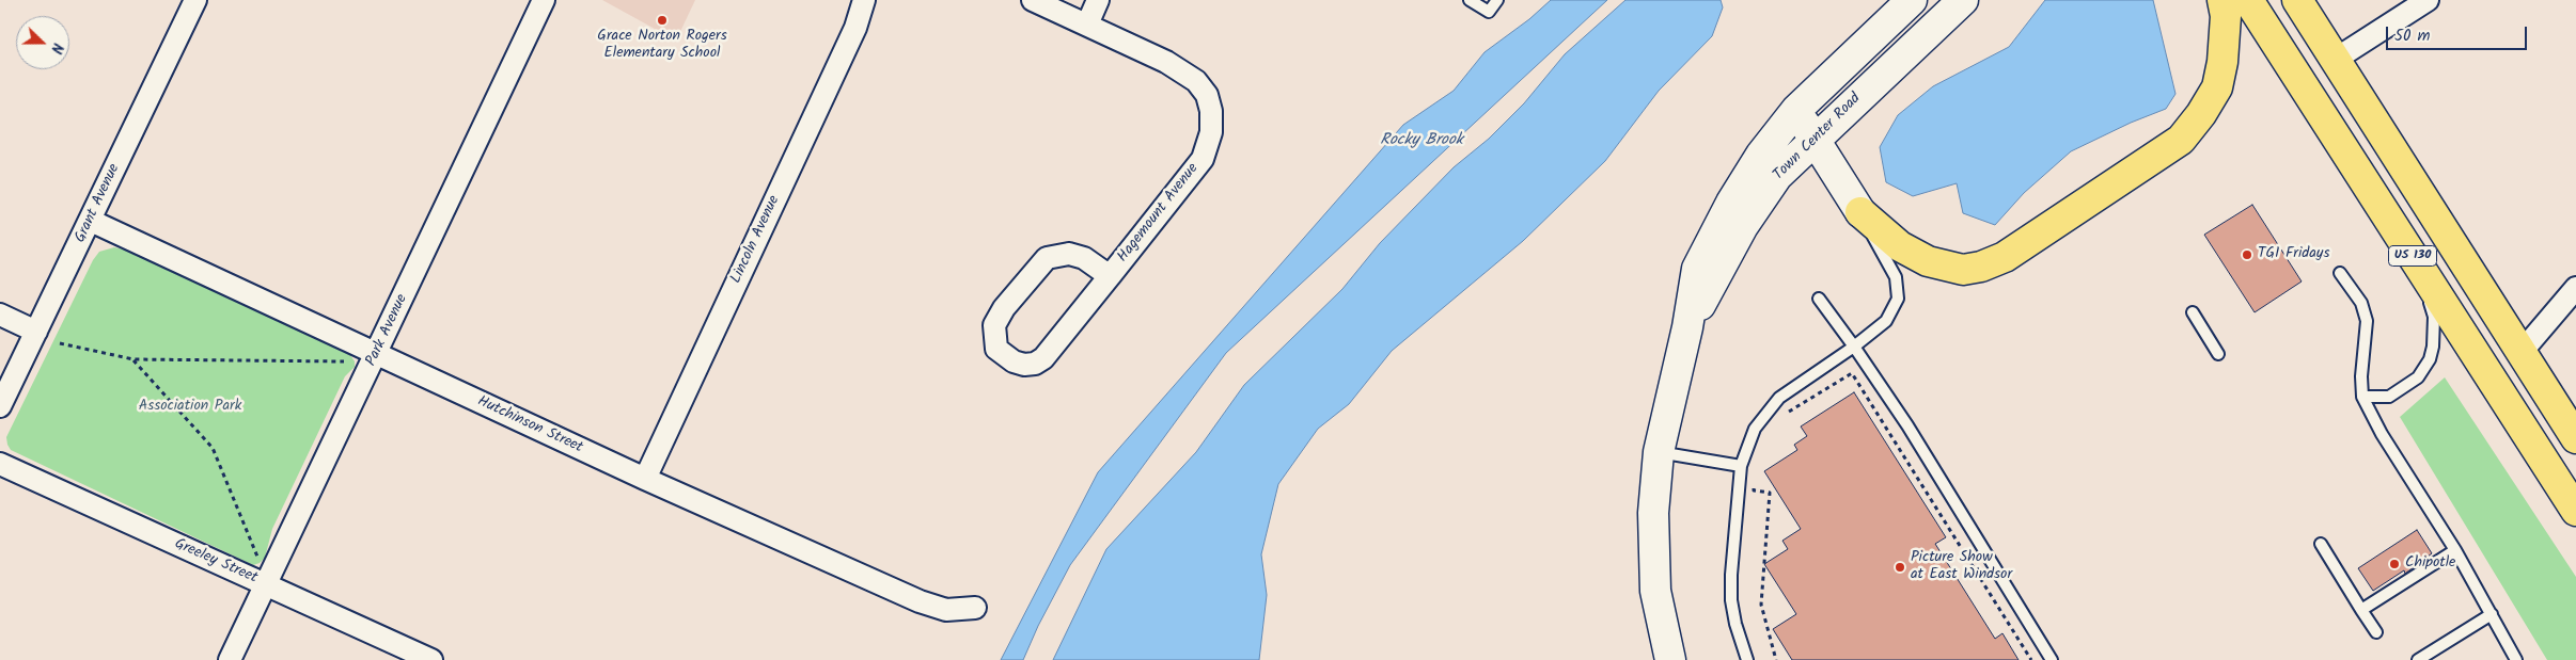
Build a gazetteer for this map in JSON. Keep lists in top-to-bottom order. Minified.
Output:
{"streets":{"highway":["US 130"],"street":["Town Center Road","Grant Avenue","Hagemount Avenue","Lincoln Avenue","Park Avenue","Hutchinson Street","Greeley Street"]},"crossings":[["Grant Avenue","Hutchinson Street"],["Lincoln Avenue","Hutchinson Street"],["Park Avenue","Hutchinson Street"],["Park Avenue","Greeley Street"]],"water":["Rocky Brook"],"parks":["Association Park"],"places":["Grace Norton Rogers Elementary School","TGI Fridays","Chipotle","Picture Show at East Windsor"],"scale_bar":"50 m","north":"right"}
